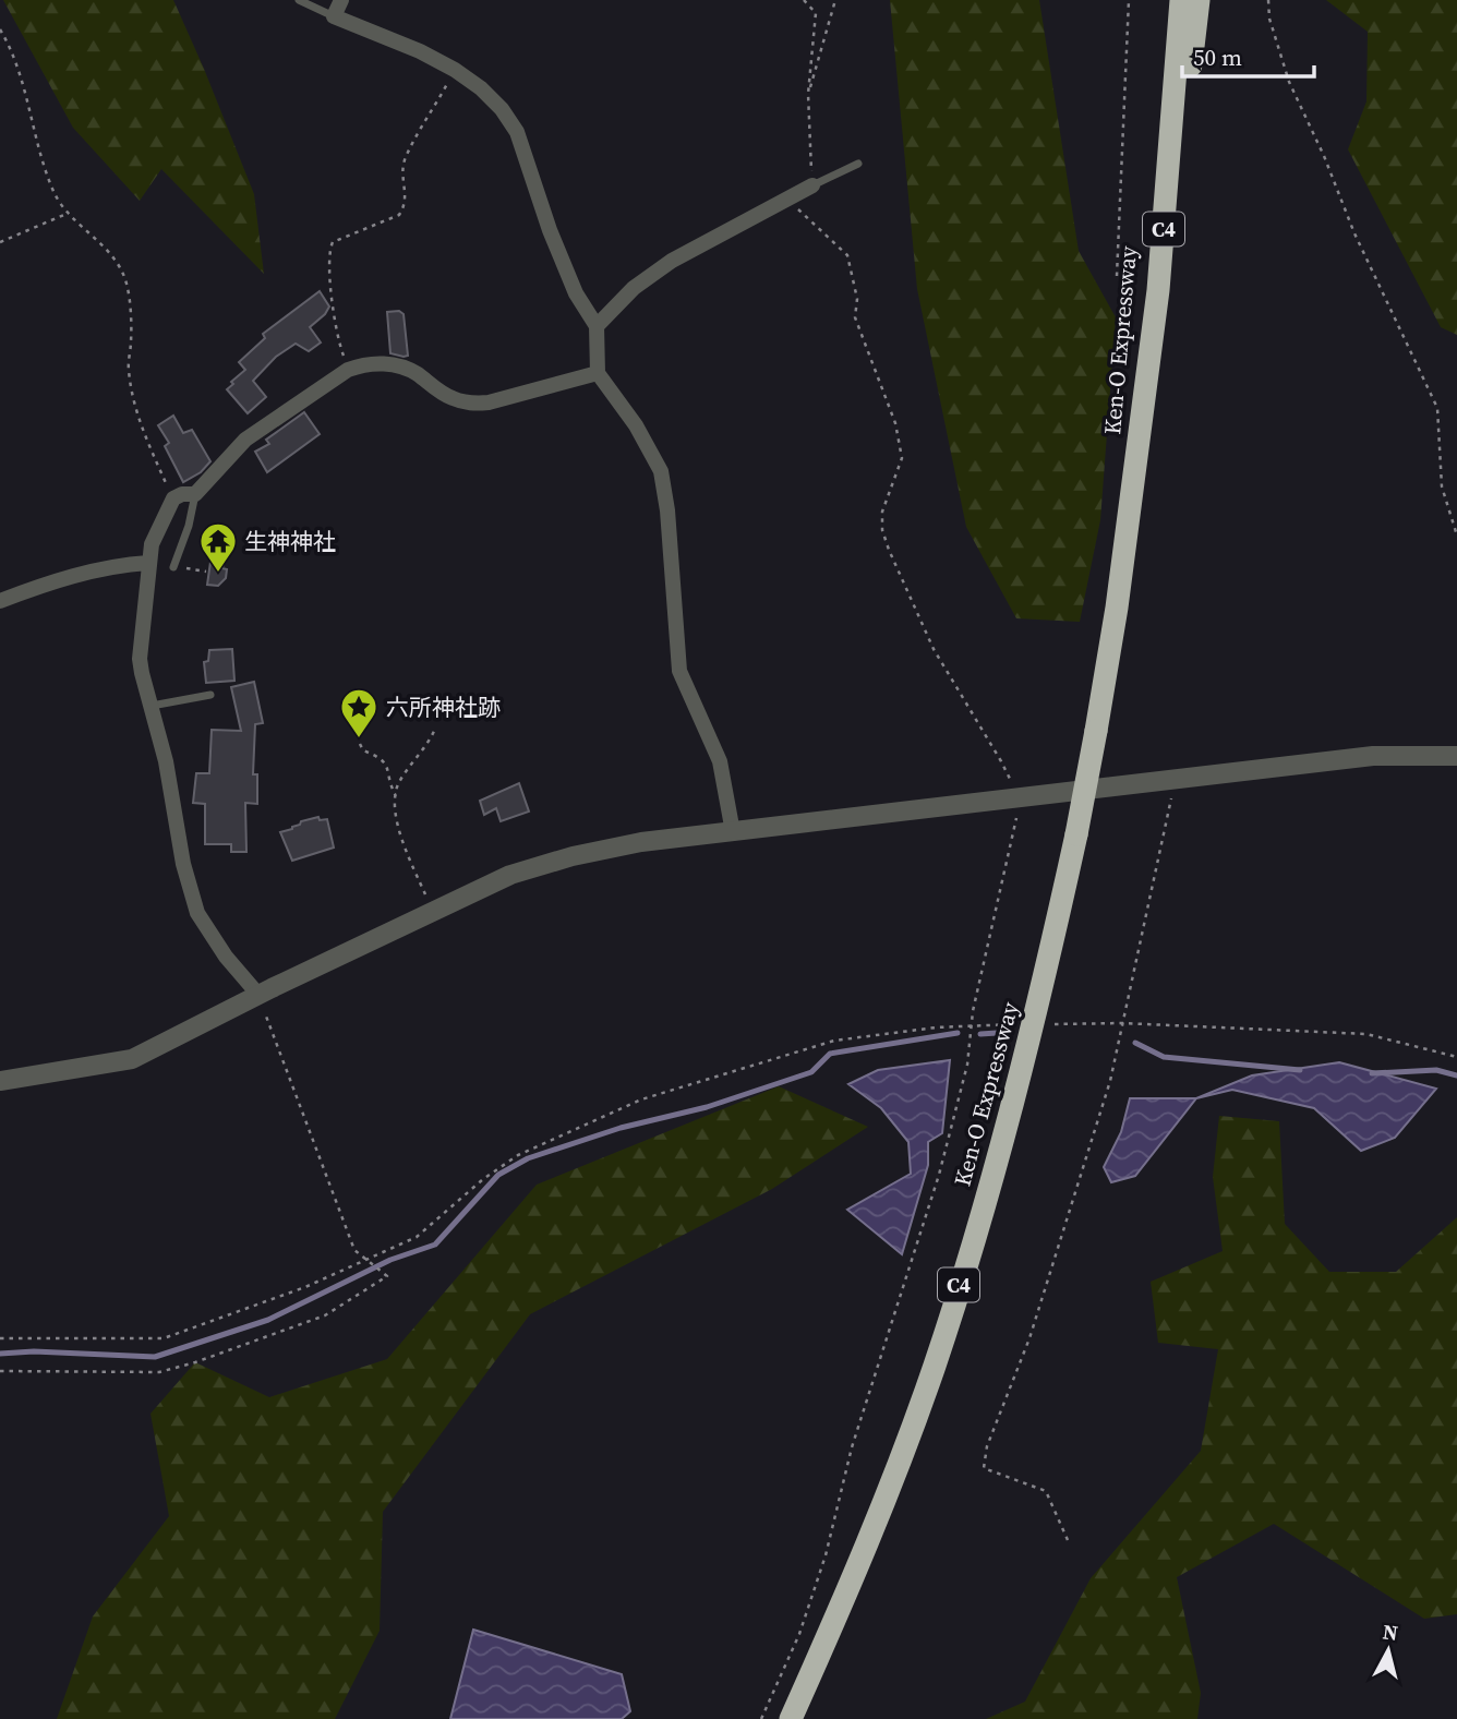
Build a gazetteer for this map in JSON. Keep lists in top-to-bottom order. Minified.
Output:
{"streets":{"highway":["C4","Ken-O Expressway"]},"places":{"temple":["生神神社"],"place":["六所神社跡"]},"scale_bar":"50 m","north":"top"}
